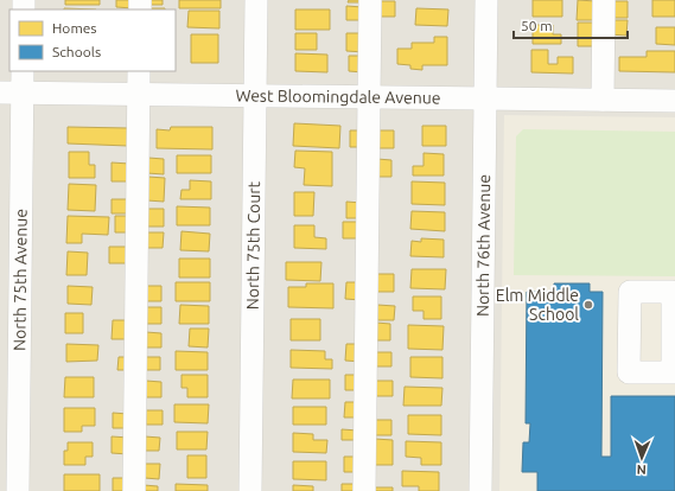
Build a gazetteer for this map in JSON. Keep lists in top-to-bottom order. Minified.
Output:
{"streets":{"street":["West Bloomingdale Avenue","North 75th Court","North 76th Avenue","North 75th Avenue"]},"crossings":[["West Bloomingdale Avenue","North 75th Court"],["West Bloomingdale Avenue","North 76th Avenue"],["West Bloomingdale Avenue","North 75th Avenue"]],"places":["Elm Middle School"],"legend":["Homes","Schools"],"scale_bar":"50 m","north":"bottom"}
